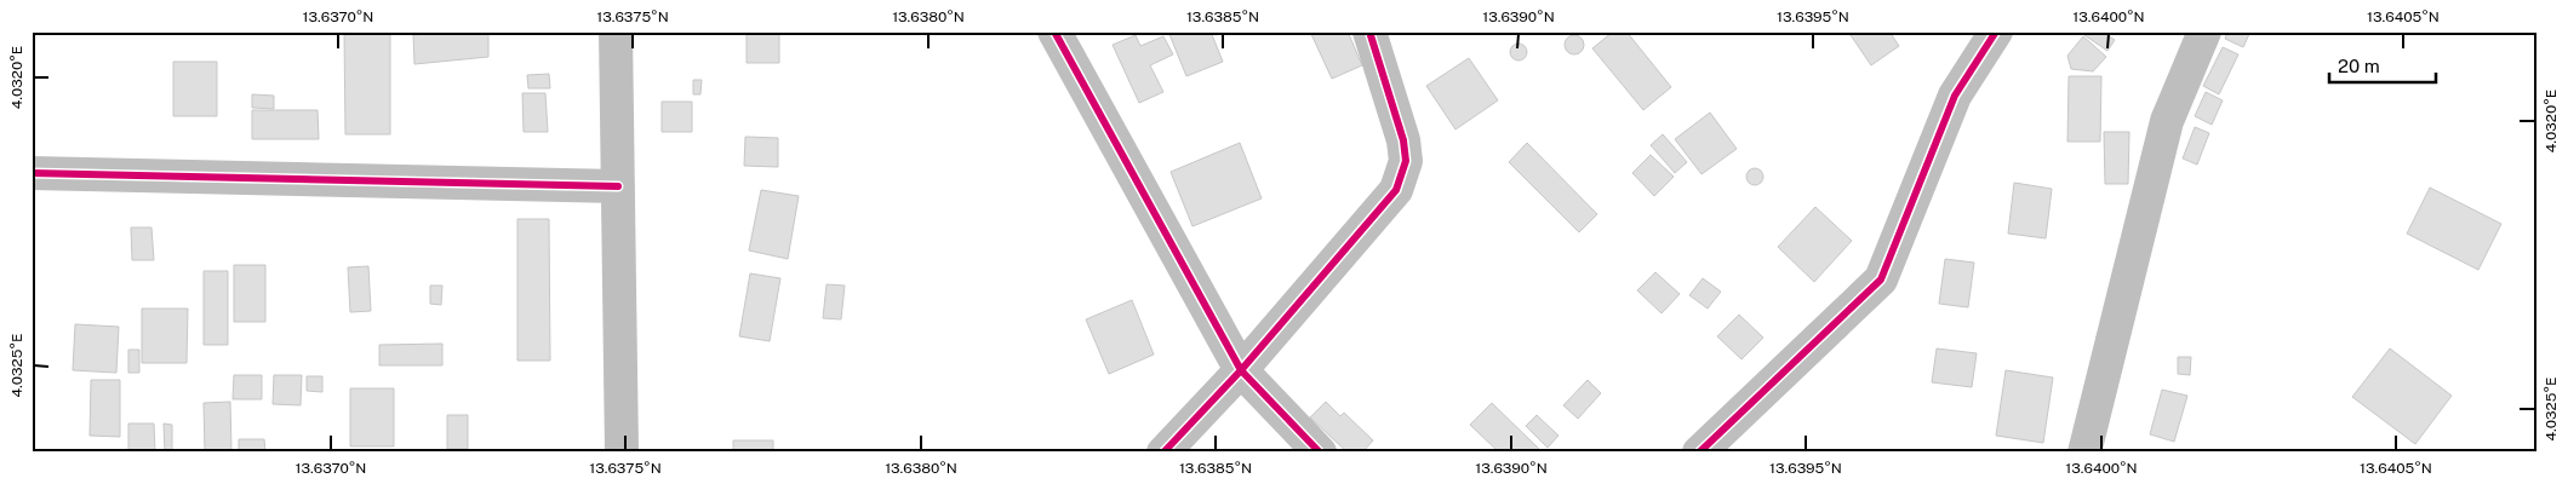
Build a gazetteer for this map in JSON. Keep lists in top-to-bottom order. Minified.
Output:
{"scale_bar":"20 m","coordinates":["13.6370°N","13.6375°N","13.6380°N","13.6385°N","13.6390°N","13.6395°N","13.6400°N","13.6405°N","4.0320°E","4.0325°E"]}
